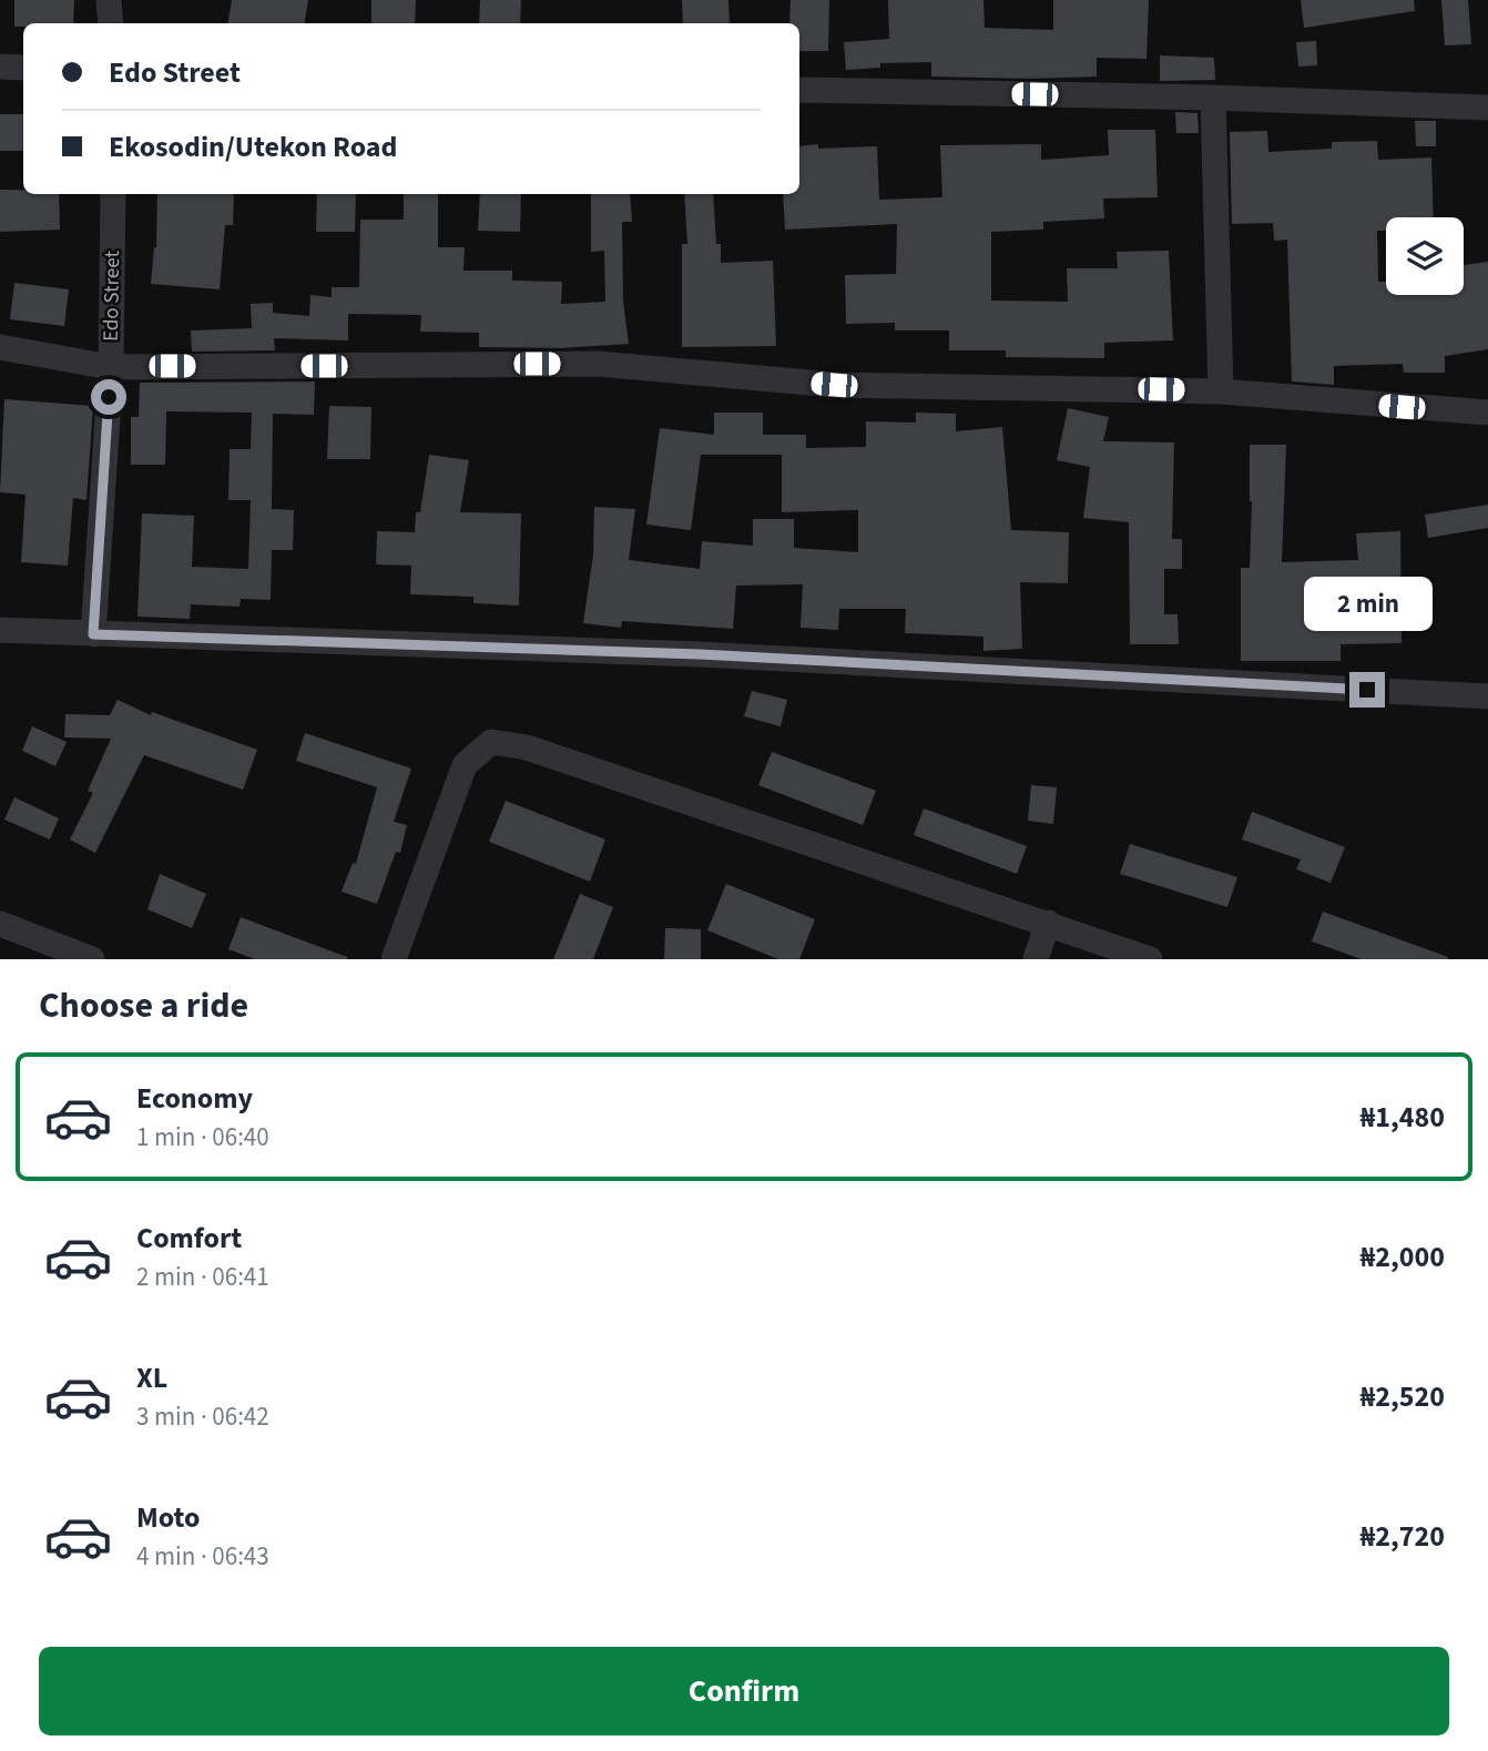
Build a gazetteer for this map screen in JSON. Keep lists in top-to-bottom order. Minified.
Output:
{"streets":{"street":["Edo Street"]},"page":{"banner":["Edo Street","Ekosodin/Utekon Road"],"bubble":"2 min","heading":"Choose a ride","list":[{"name":"Economy","note":"1 min · 06:40","value":"₦1,480"},{"name":"Comfort","note":"2 min · 06:41","value":"₦2,000"},{"name":"XL","note":"3 min · 06:42","value":"₦2,520"},{"name":"Moto","note":"4 min · 06:43","value":"₦2,720"}],"buttons":"Confirm"}}
